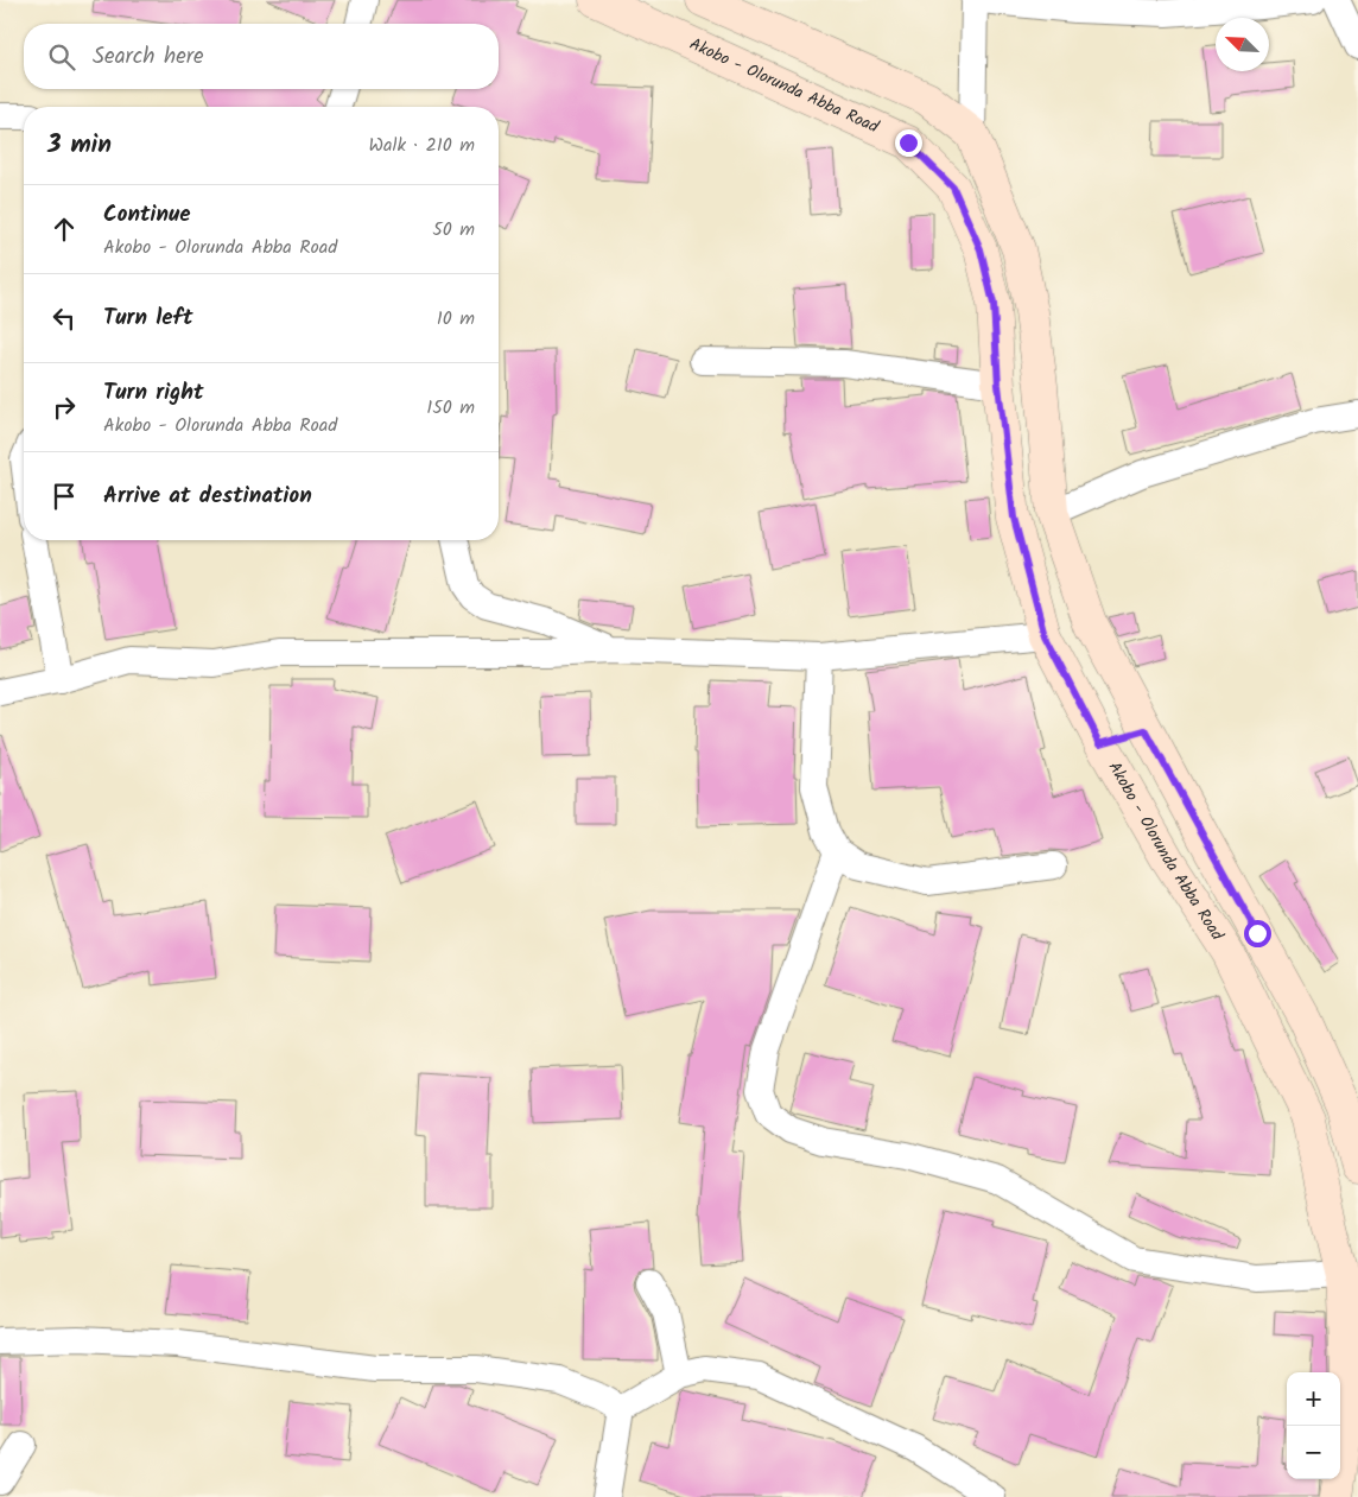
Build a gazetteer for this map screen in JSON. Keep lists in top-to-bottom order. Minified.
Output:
{"streets":{"main road":["Akobo - Olorunda Abba Road"]},"north":"top left","page":{"search":"Search here","heading":["3 min","Walk · 210 m"],"list":[["Continue","Akobo - Olorunda Abba Road","50 m"],["Turn left","10 m"],["Turn right","Akobo - Olorunda Abba Road","150 m"],"Arrive at destination"],"map_buttons":["+","−"]}}
